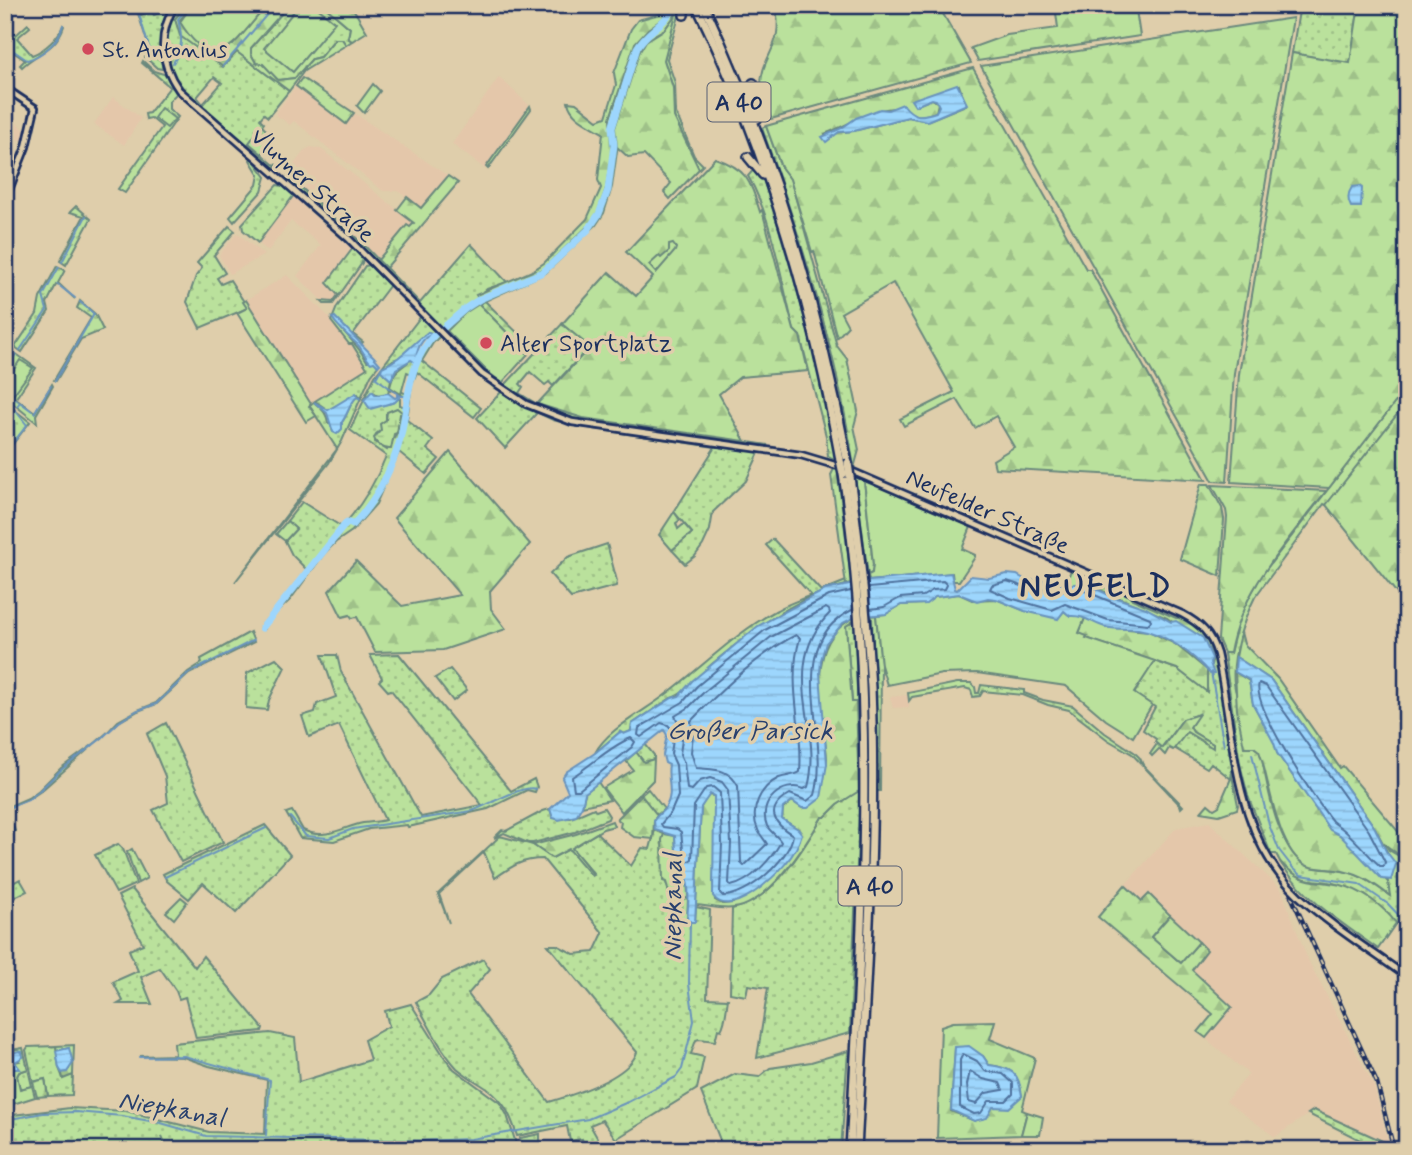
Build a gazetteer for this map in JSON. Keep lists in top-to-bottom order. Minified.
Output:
{"streets":{"highway":["A 40"],"main road":["Vluyner Straße","Neufelder Straße"]},"crossings":[["Vluyner Straße","Neufelder Straße"]],"districts":["NEUFELD"],"water":["Großer Parsick","Niepkanal"],"places":["St. Antonius","Alter Sportplatz"]}
